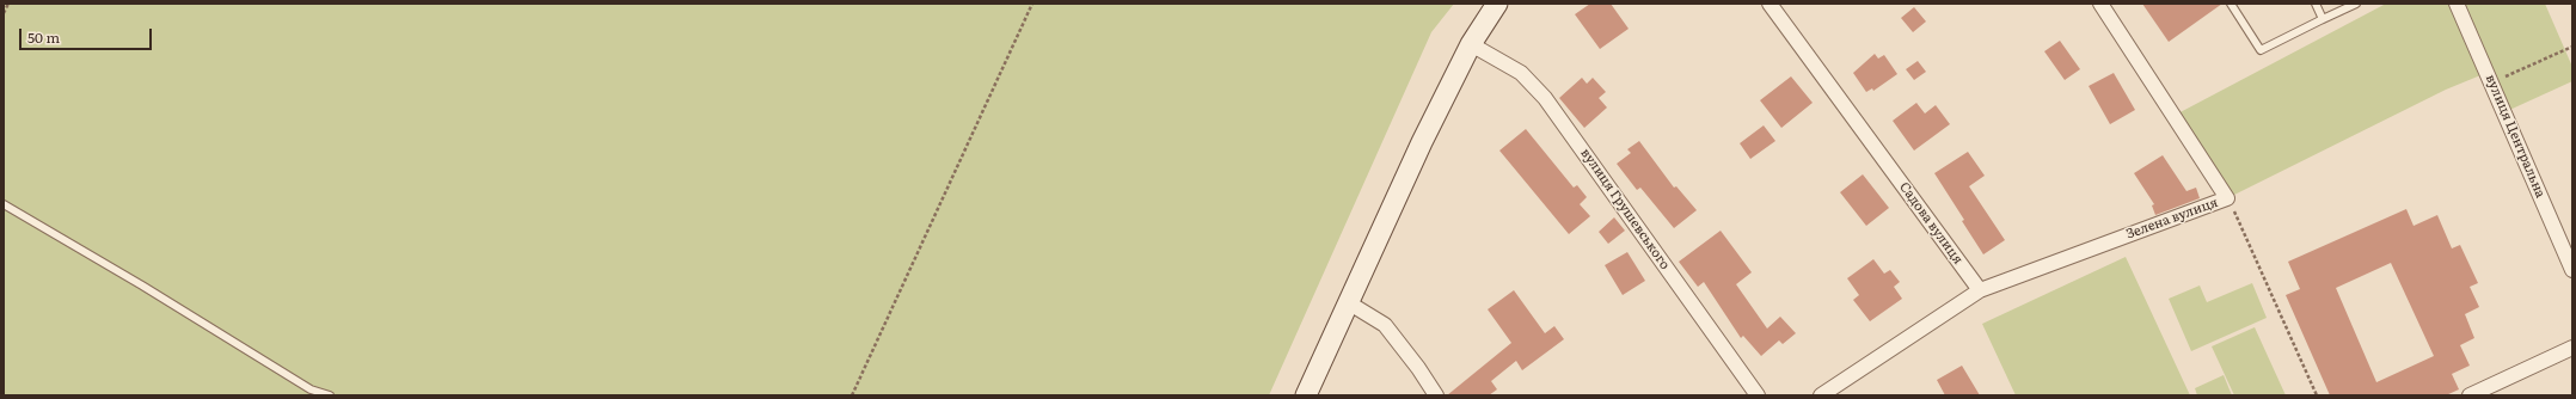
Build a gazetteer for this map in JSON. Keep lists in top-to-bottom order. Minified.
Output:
{"streets":{"street":["вулиця Центральна","вулиця Грушевського","Зелена вулиця","Садова вулиця"]},"crossings":[["Зелена вулиця","Садова вулиця"]],"scale_bar":"50 m"}
